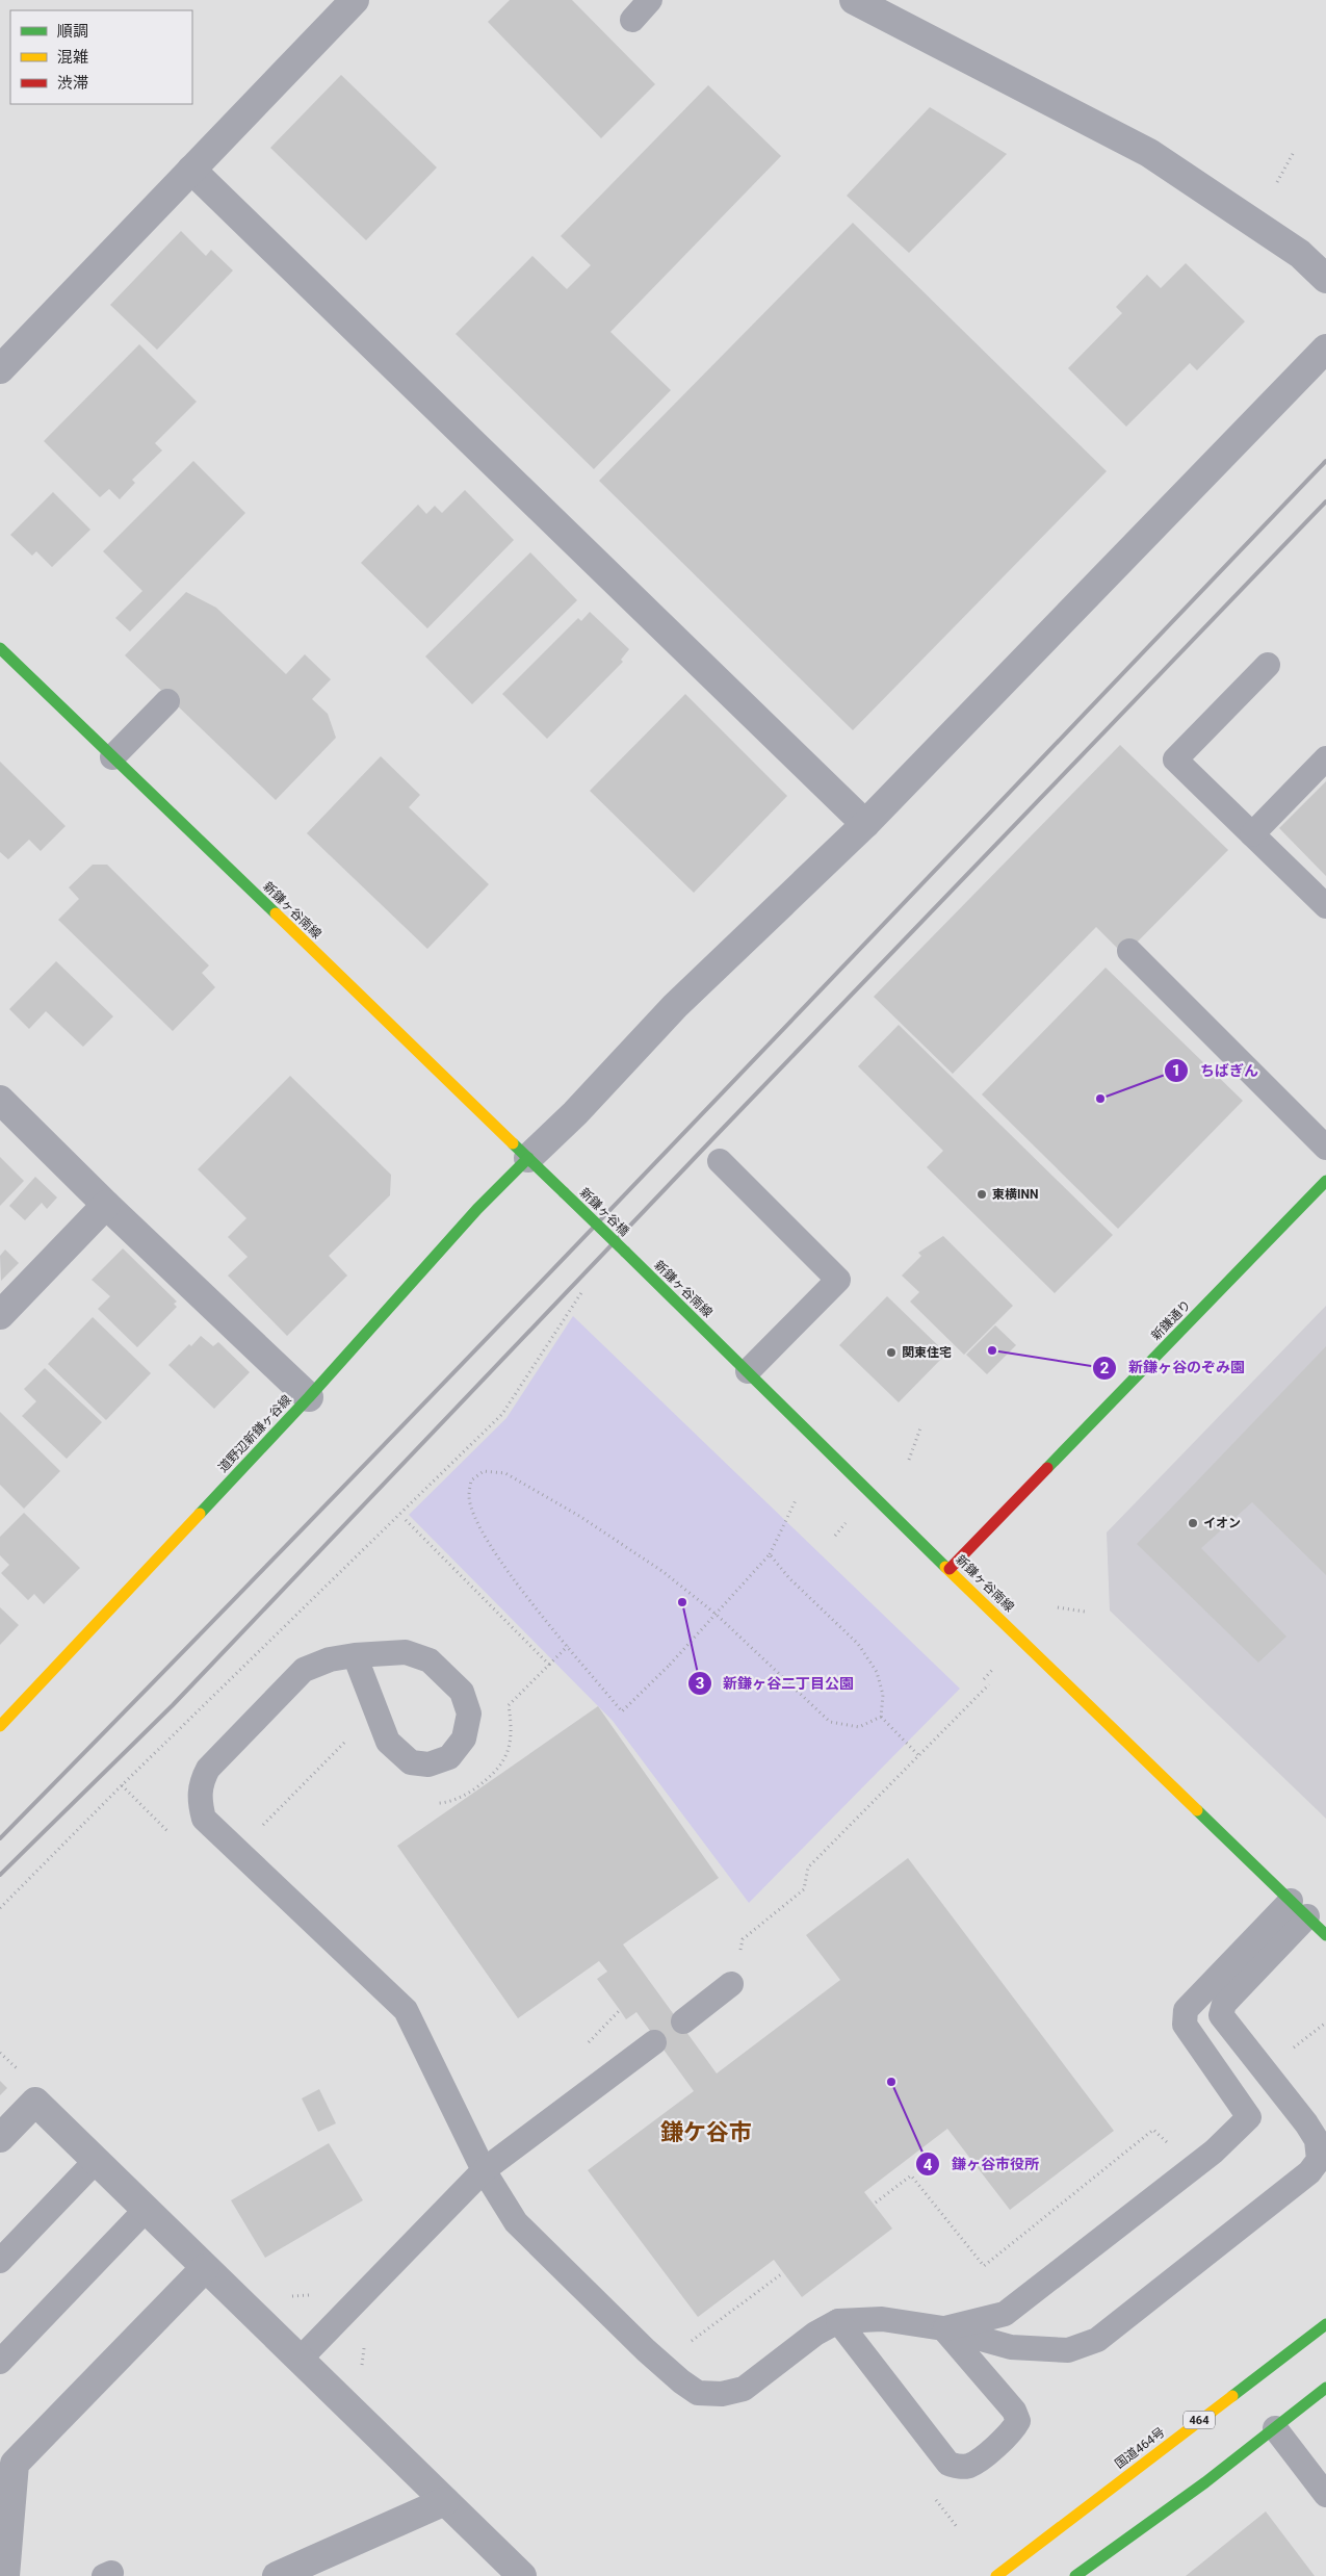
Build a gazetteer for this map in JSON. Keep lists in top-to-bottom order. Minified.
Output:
{"streets":{"main road":["新鎌ヶ谷南線","新鎌ヶ谷橋","新鎌通り","道野辺新鎌ヶ谷線","464","国道464号"]},"crossings":[["新鎌ヶ谷南線","新鎌ヶ谷橋"],["新鎌ヶ谷南線","新鎌通り"],["新鎌ヶ谷南線","道野辺新鎌ヶ谷線"]],"districts":["鎌ケ谷市"],"places":["ちばぎん","東横INN","新鎌ヶ谷のぞみ園","関東住宅","イオン","新鎌ヶ谷二丁目公園","鎌ヶ谷市役所"],"legend":["順調","混雑","渋滞"]}
